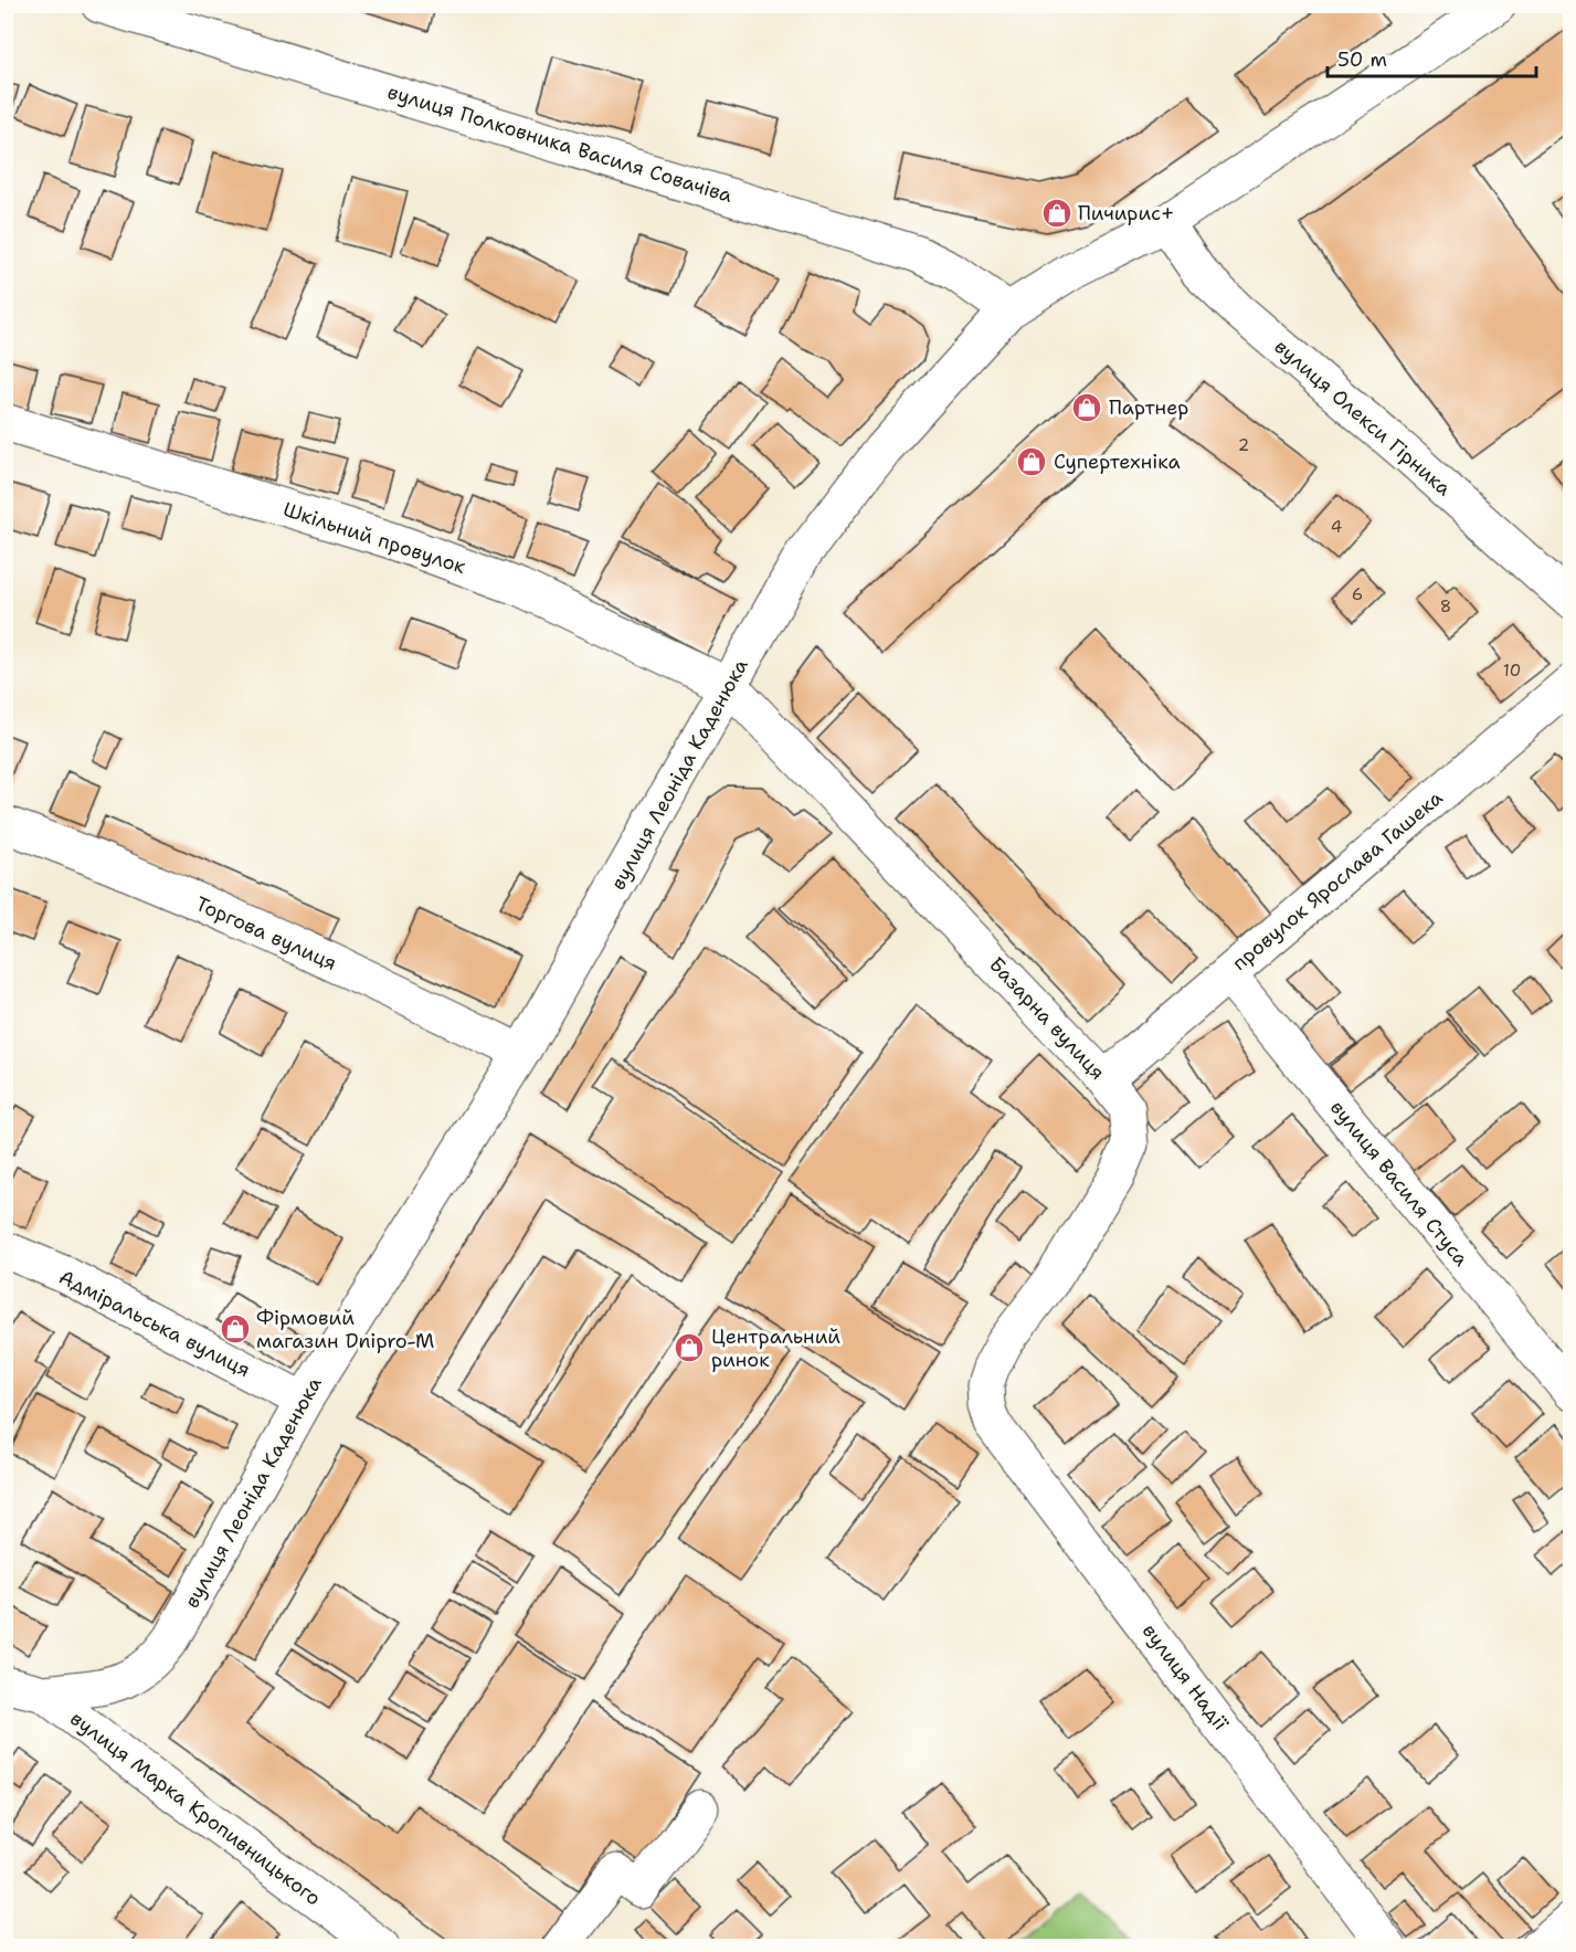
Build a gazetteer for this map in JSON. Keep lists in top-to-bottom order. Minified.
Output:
{"streets":{"street":["вулиця Полковника Василя Совачіва","вулиця Олекси Гірника","Шкільний провулок","вулиця Леоніда Каденюка","провулок Ярослава Гашека","Торгова вулиця","Базарна вулиця","вулиця Василя Стуса","Адміральська вулиця","вулиця Надії","вулиця Марка Кропивницького"]},"crossings":[["вулиця Полковника Василя Совачіва","вулиця Леоніда Каденюка"],["вулиця Олекси Гірника","вулиця Леоніда Каденюка"],["Шкільний провулок","вулиця Леоніда Каденюка"],["Шкільний провулок","Базарна вулиця"],["вулиця Леоніда Каденюка","Торгова вулиця"],["вулиця Леоніда Каденюка","Базарна вулиця"],["вулиця Леоніда Каденюка","Адміральська вулиця"],["вулиця Леоніда Каденюка","вулиця Марка Кропивницького"],["провулок Ярослава Гашека","Базарна вулиця"],["провулок Ярослава Гашека","вулиця Василя Стуса"],["Базарна вулиця","вулиця Надії"]],"places":{"shop":["Пичирис+","Партнер","Супертехніка","Фірмовий магазин Dnipro-M","Центральний ринок"]},"house_numbers":["2","4","6","8","10"],"scale_bar":"50 m"}
